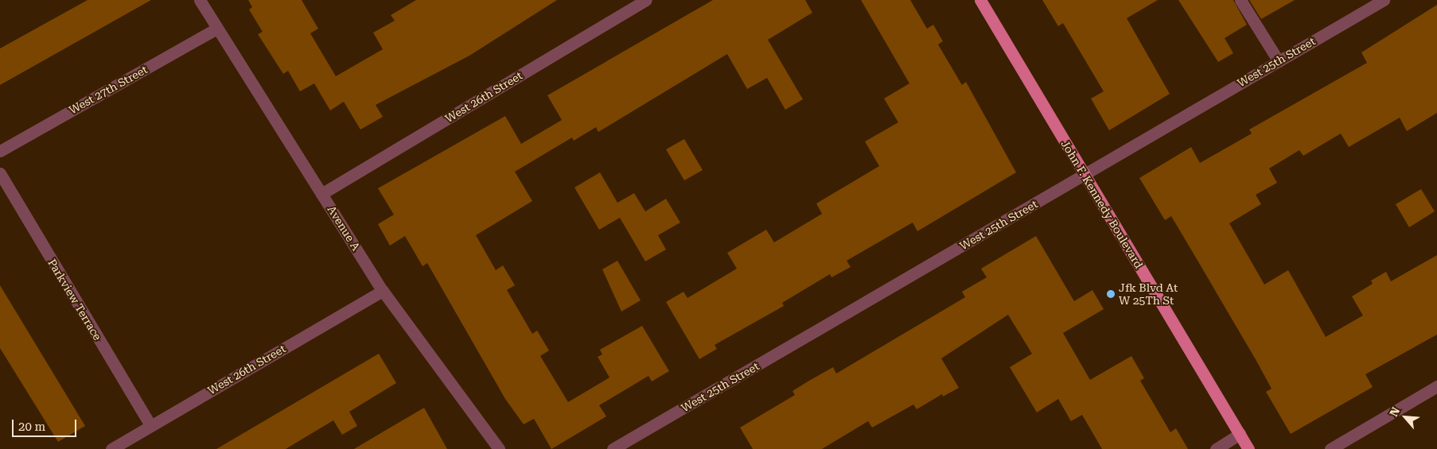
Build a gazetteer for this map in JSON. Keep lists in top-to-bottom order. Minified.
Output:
{"streets":{"main road":["John F. Kennedy Boulevard"],"street":["West 25th Street","West 27th Street","West 26th Street","Avenue A","Parkview Terrace"]},"crossings":[["West 25th Street","John F. Kennedy Boulevard"],["West 27th Street","Avenue A"],["West 26th Street","Avenue A"],["West 26th Street","Parkview Terrace"]],"places":["Jfk Blvd At W 25Th St"],"scale_bar":"20 m","north":"top left"}
